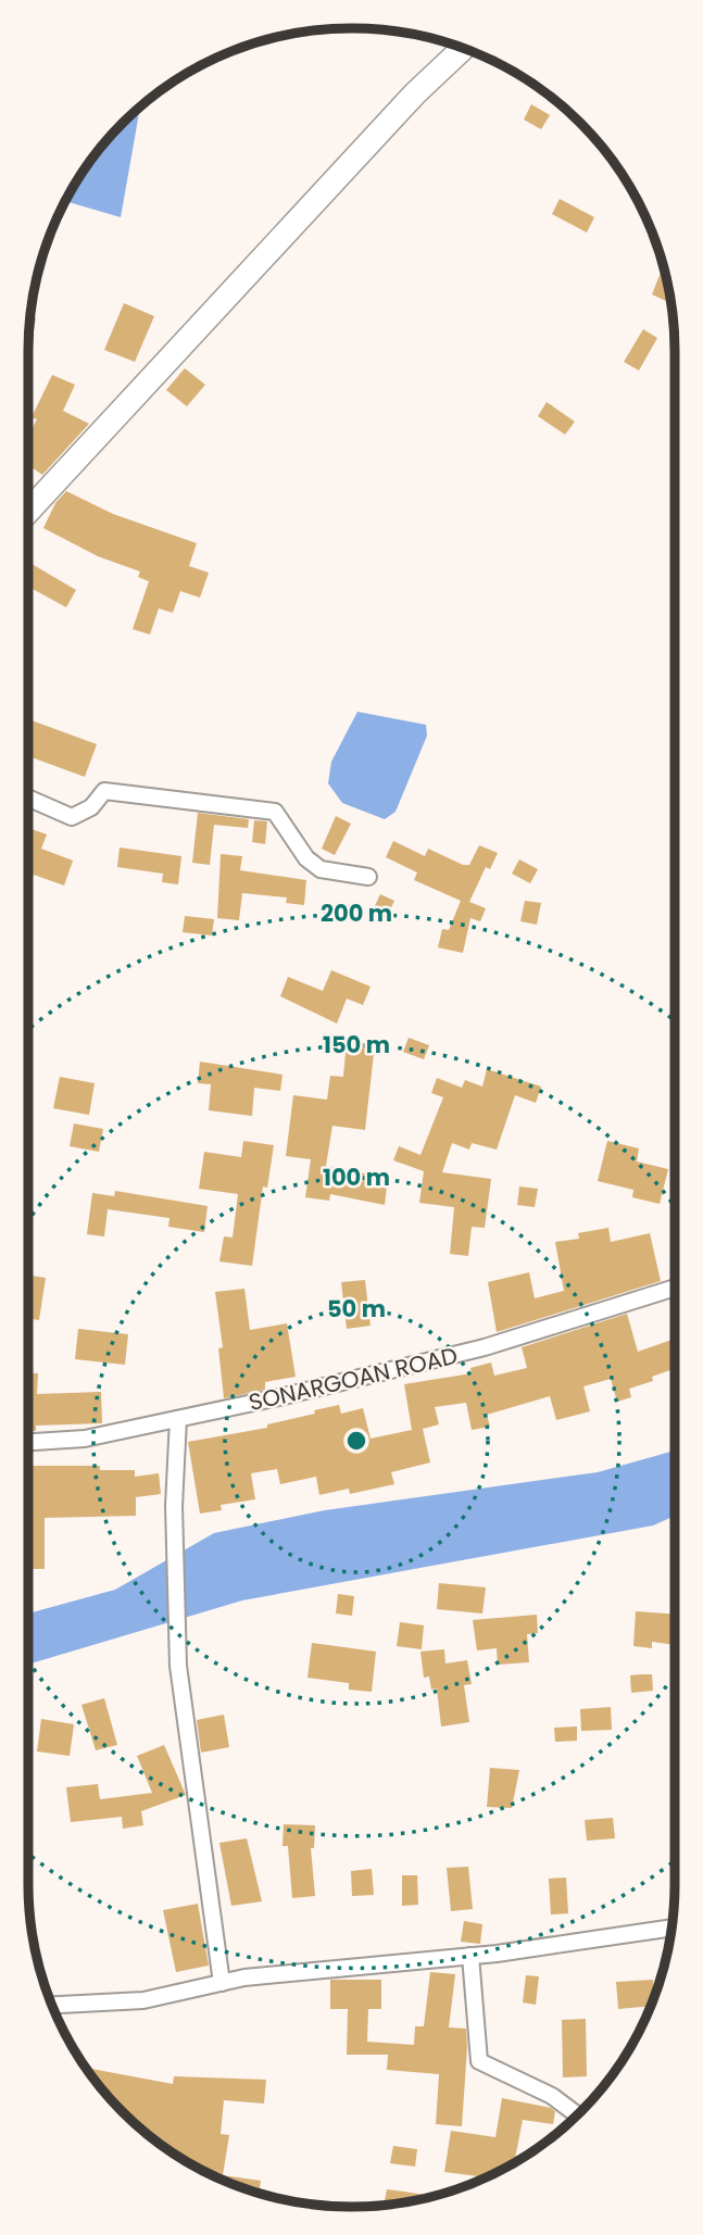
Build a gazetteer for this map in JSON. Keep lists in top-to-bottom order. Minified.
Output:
{"streets":{"street":["SONARGOAN ROAD"]},"rings":["200 m","150 m","100 m","50 m"]}
